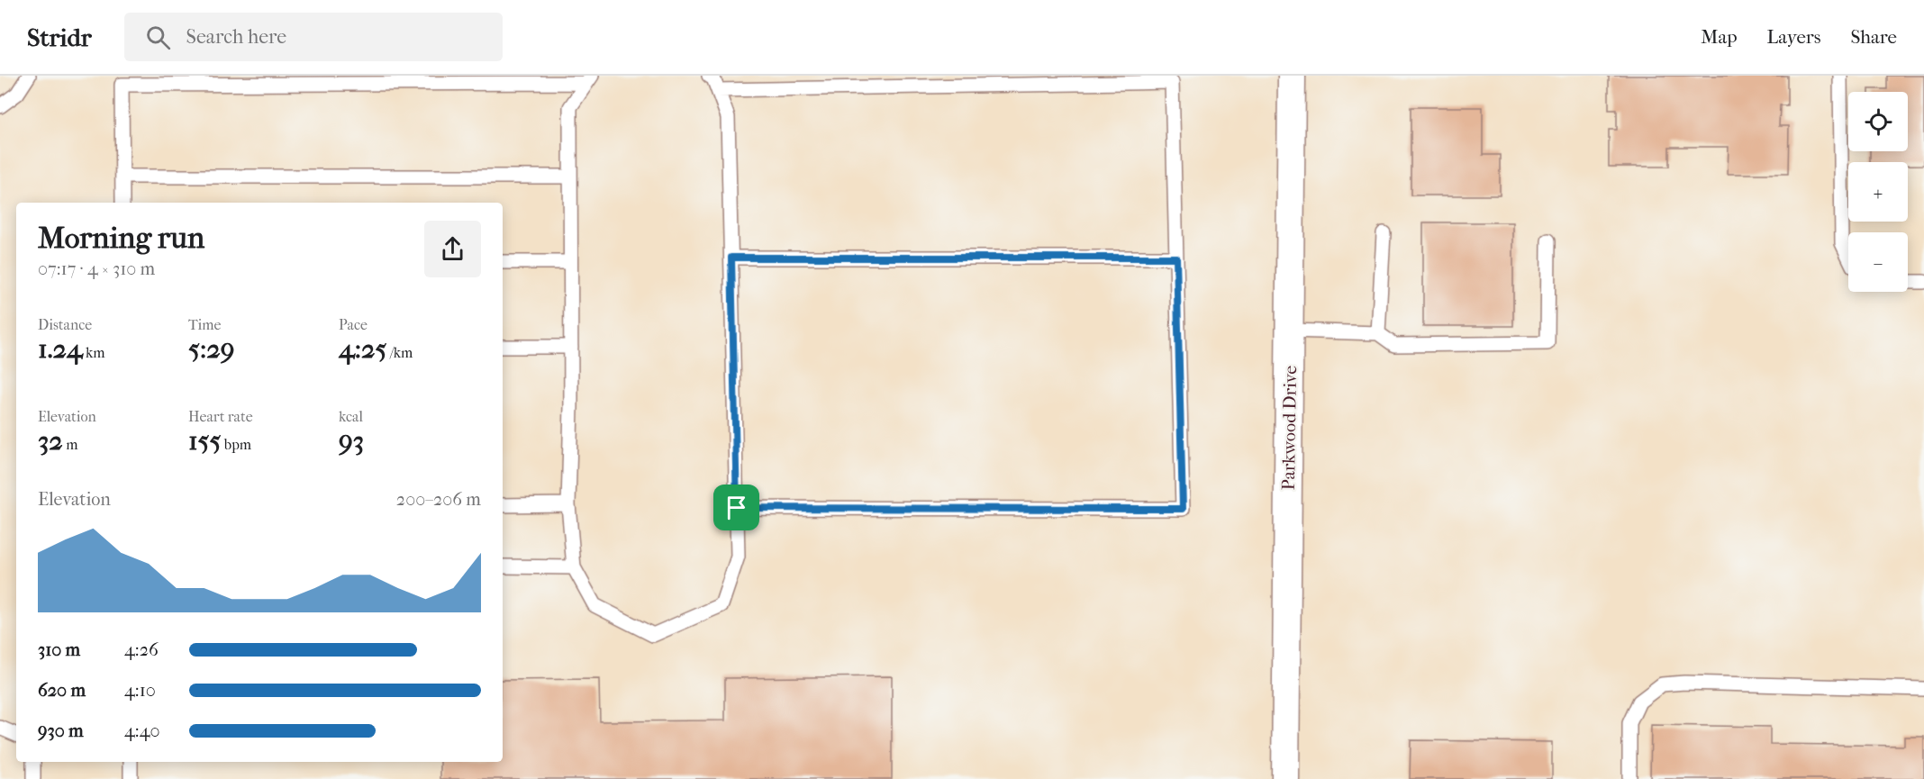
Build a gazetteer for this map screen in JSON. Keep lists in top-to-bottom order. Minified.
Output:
{"streets":{"street":["Parkwood Drive"]},"page":{"header":"Stridr","search":"Search here","nav":["Map","Layers","Share"],"map_buttons":["+","−"],"heading":["Morning run","07:17 · 4 × 310 m"],"stats":[["Distance","1.24 km"],["Time","5:29"],["Pace","4:25 /km"],["Elevation","32 m"],["Heart rate","155 bpm"],["kcal","93"]],"chart":["Elevation","200–206 m"],"list":[{"name":"310 m","note":"4:26"},{"name":"620 m","note":"4:10"},{"name":"930 m","note":"4:40"}]}}
